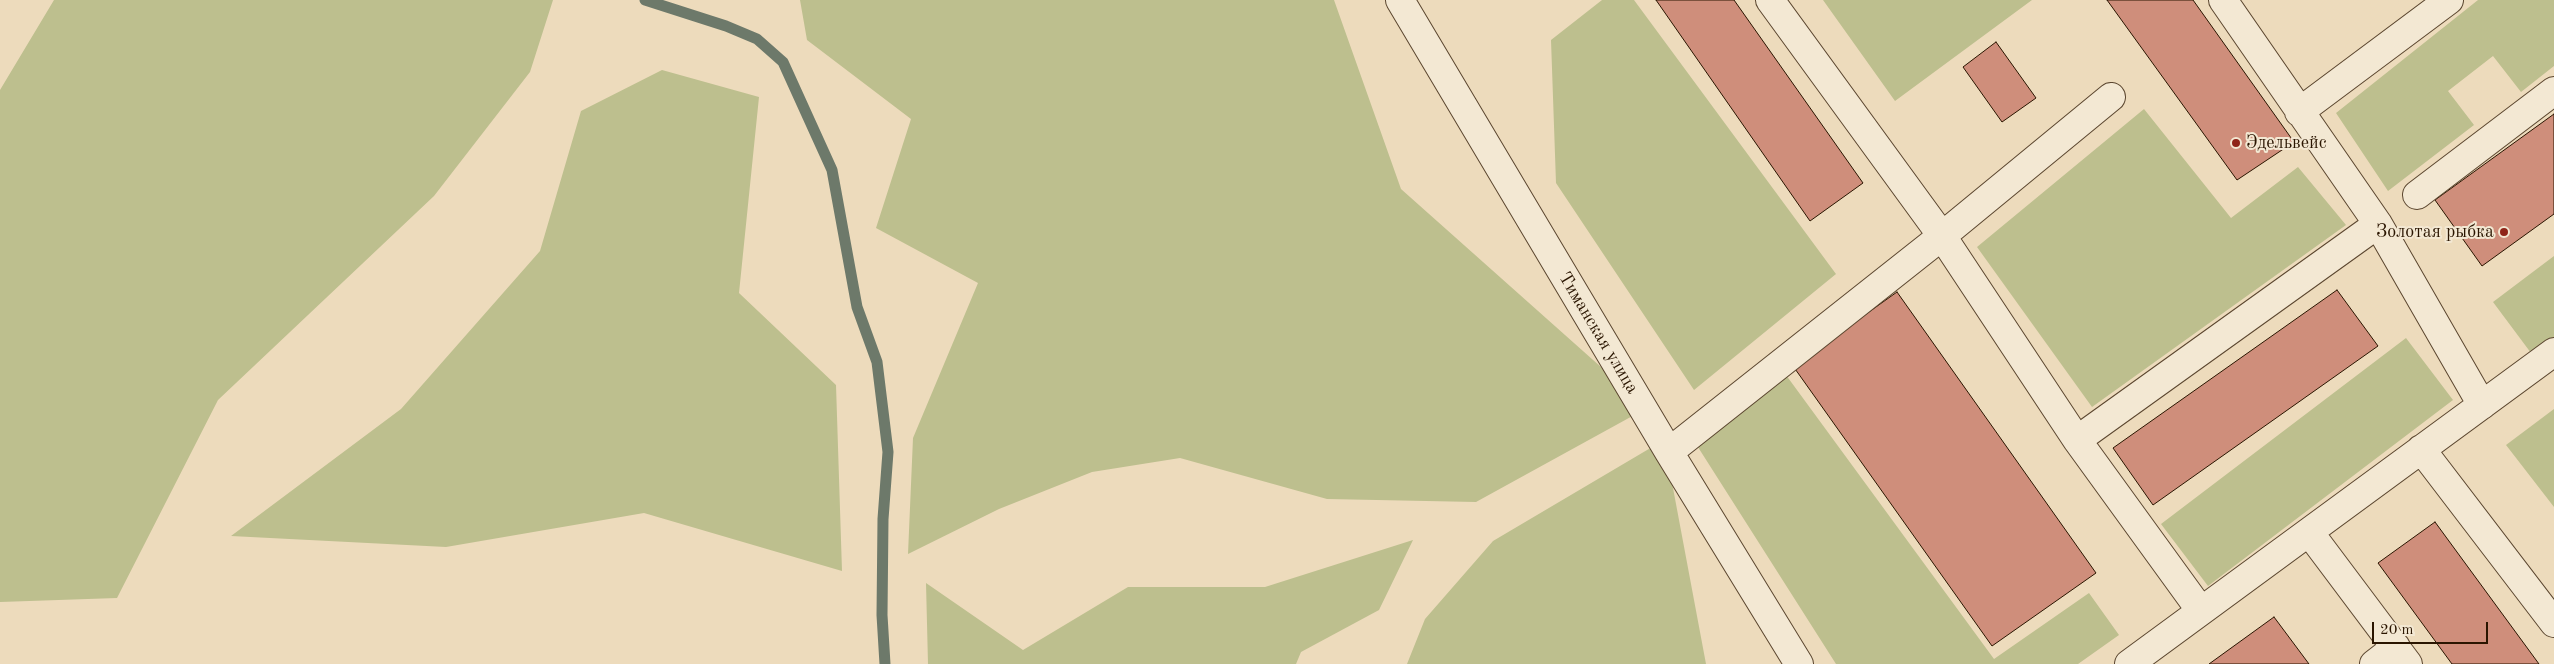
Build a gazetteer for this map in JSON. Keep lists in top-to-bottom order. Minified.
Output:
{"streets":{"street":["Тиманская улица"]},"places":["Эдельвейс","Золотая рыбка"],"scale_bar":"20 m"}
